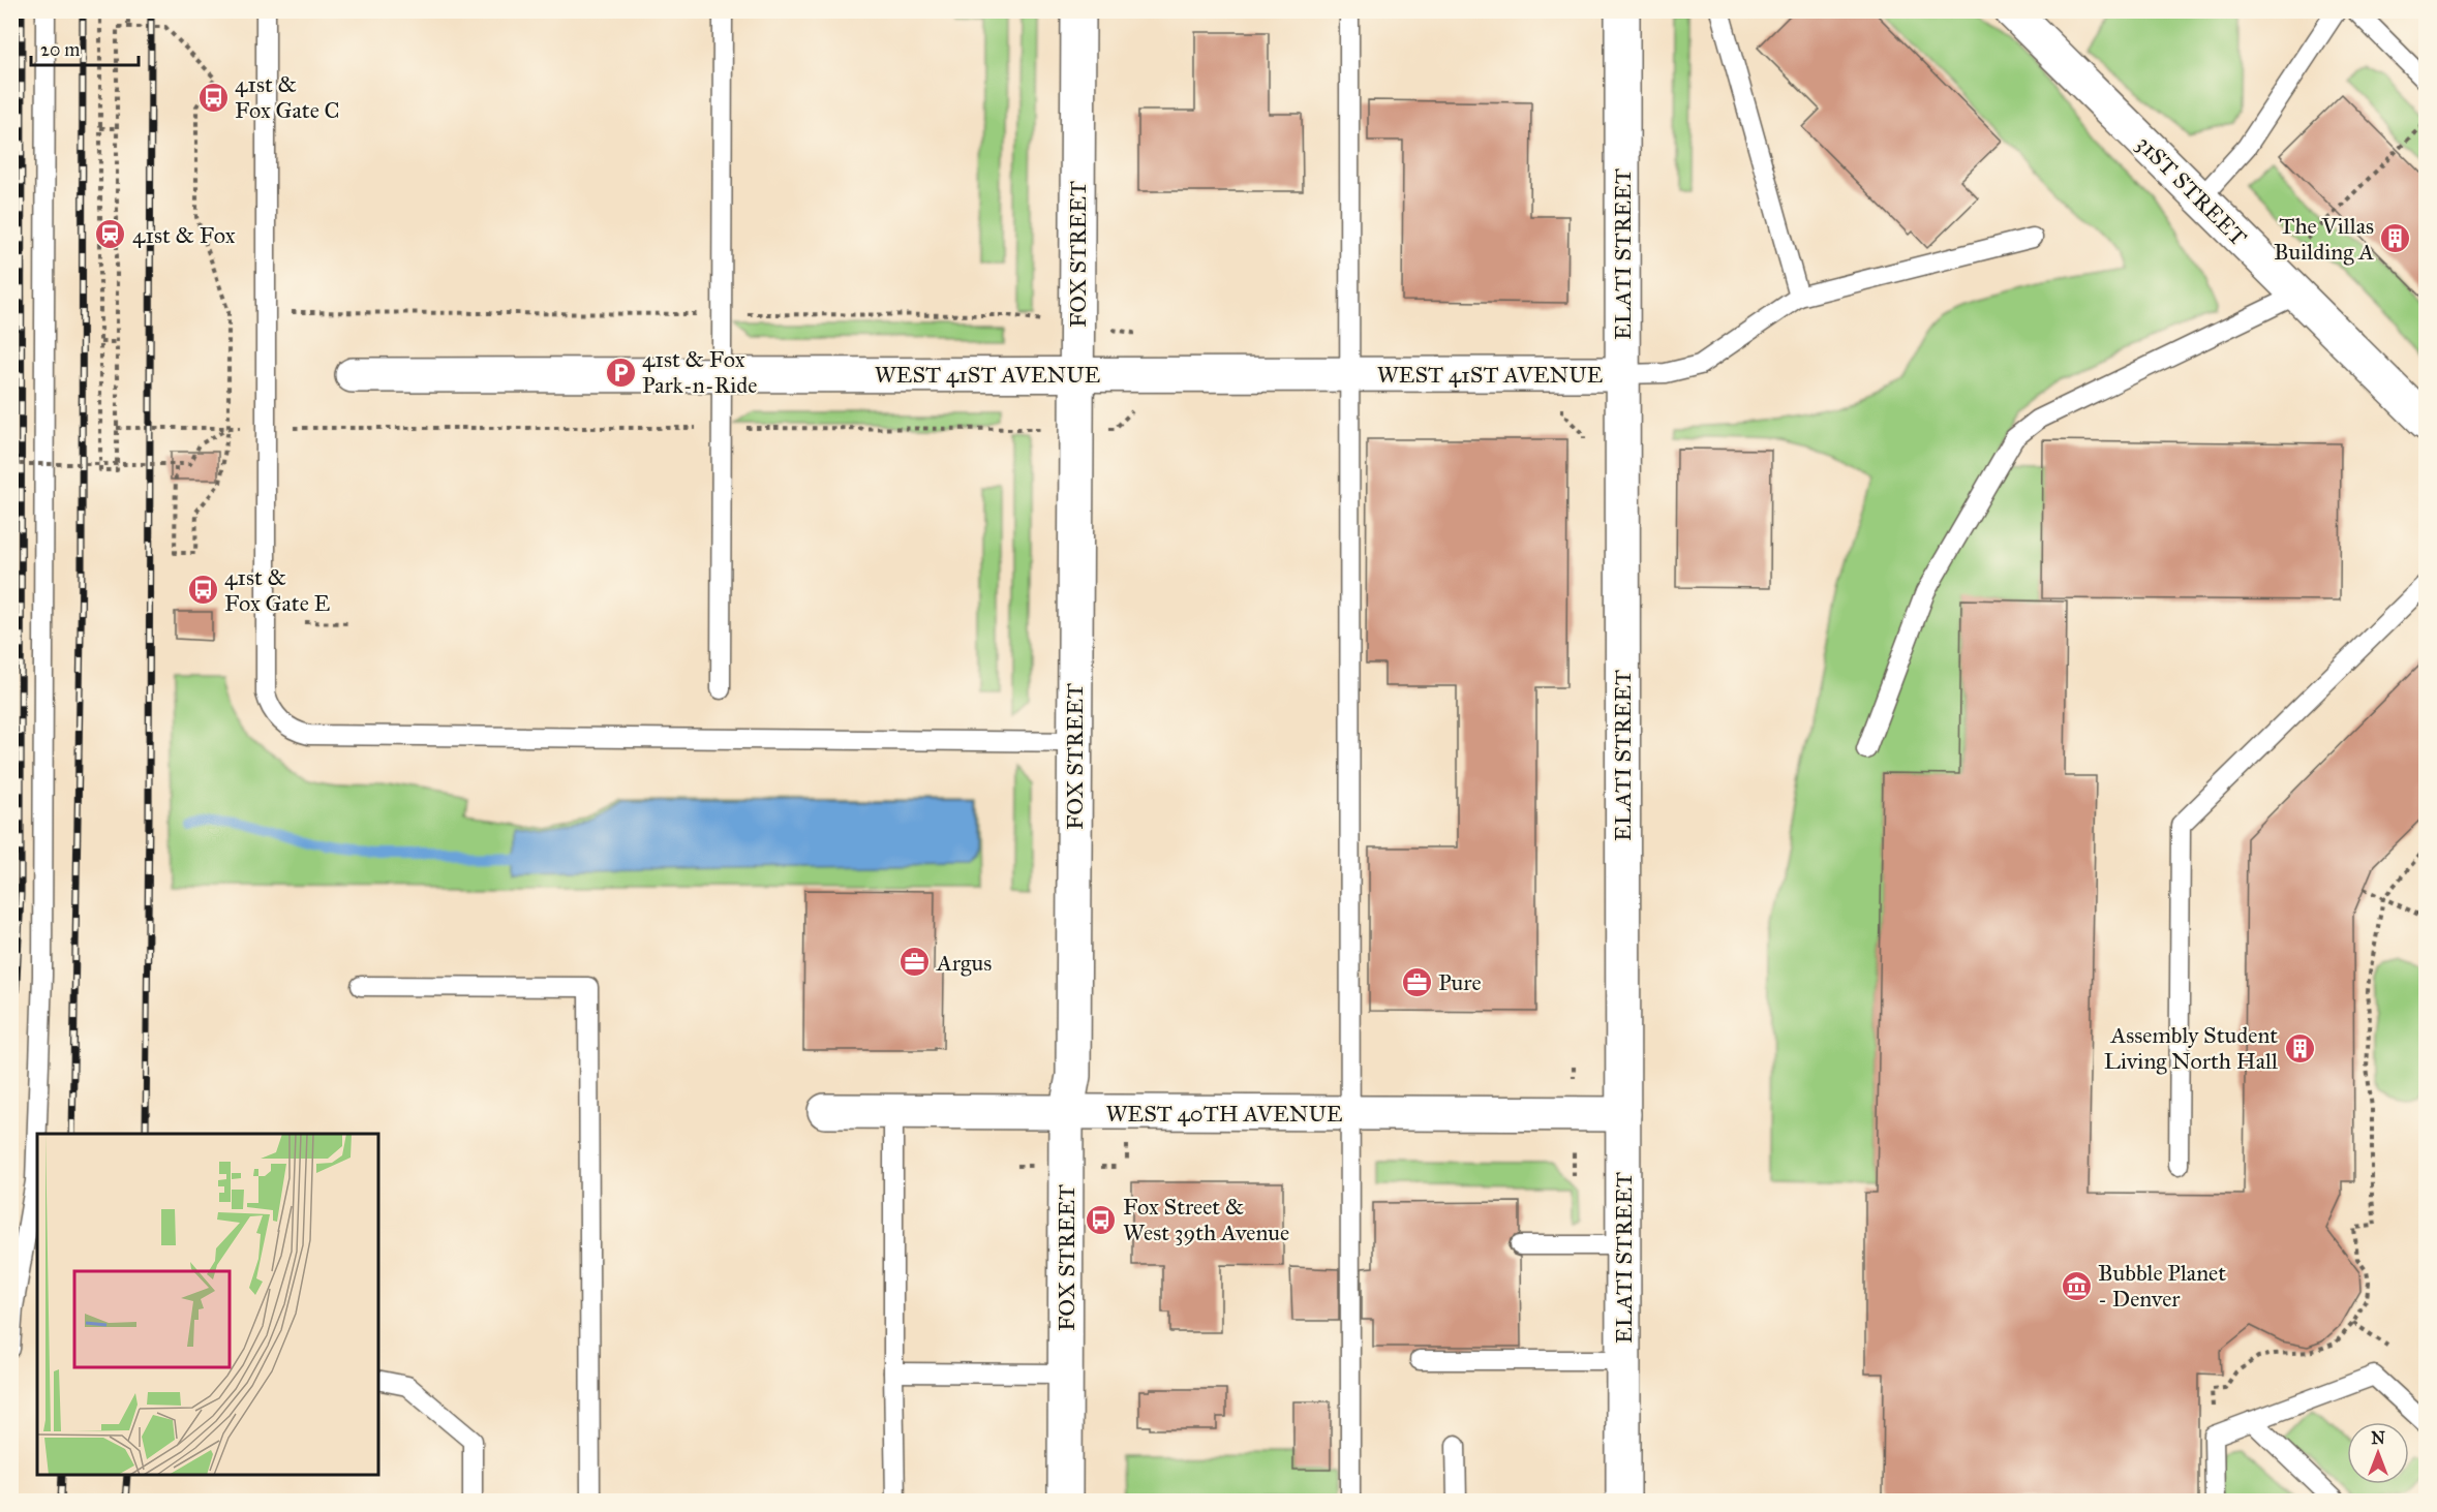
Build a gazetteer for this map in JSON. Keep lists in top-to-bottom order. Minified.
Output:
{"streets":{"street":["31ST STREET","FOX STREET","ELATI STREET","WEST 41ST AVENUE","WEST 40TH AVENUE"]},"crossings":[["FOX STREET","WEST 41ST AVENUE"],["FOX STREET","WEST 40TH AVENUE"],["ELATI STREET","WEST 41ST AVENUE"],["ELATI STREET","WEST 40TH AVENUE"]],"places":{"bus stop":["41st & Fox Gate C","41st & Fox Gate E","Fox Street & West 39th Avenue"],"station":["41st & Fox"],"building":["The Villas Building A","Assembly Student Living North Hall"],"parking":["41st & Fox Park-n-Ride"],"office":["Argus","Pure"],"museum":["Bubble Planet - Denver"]},"scale_bar":"20 m","north":"top"}
